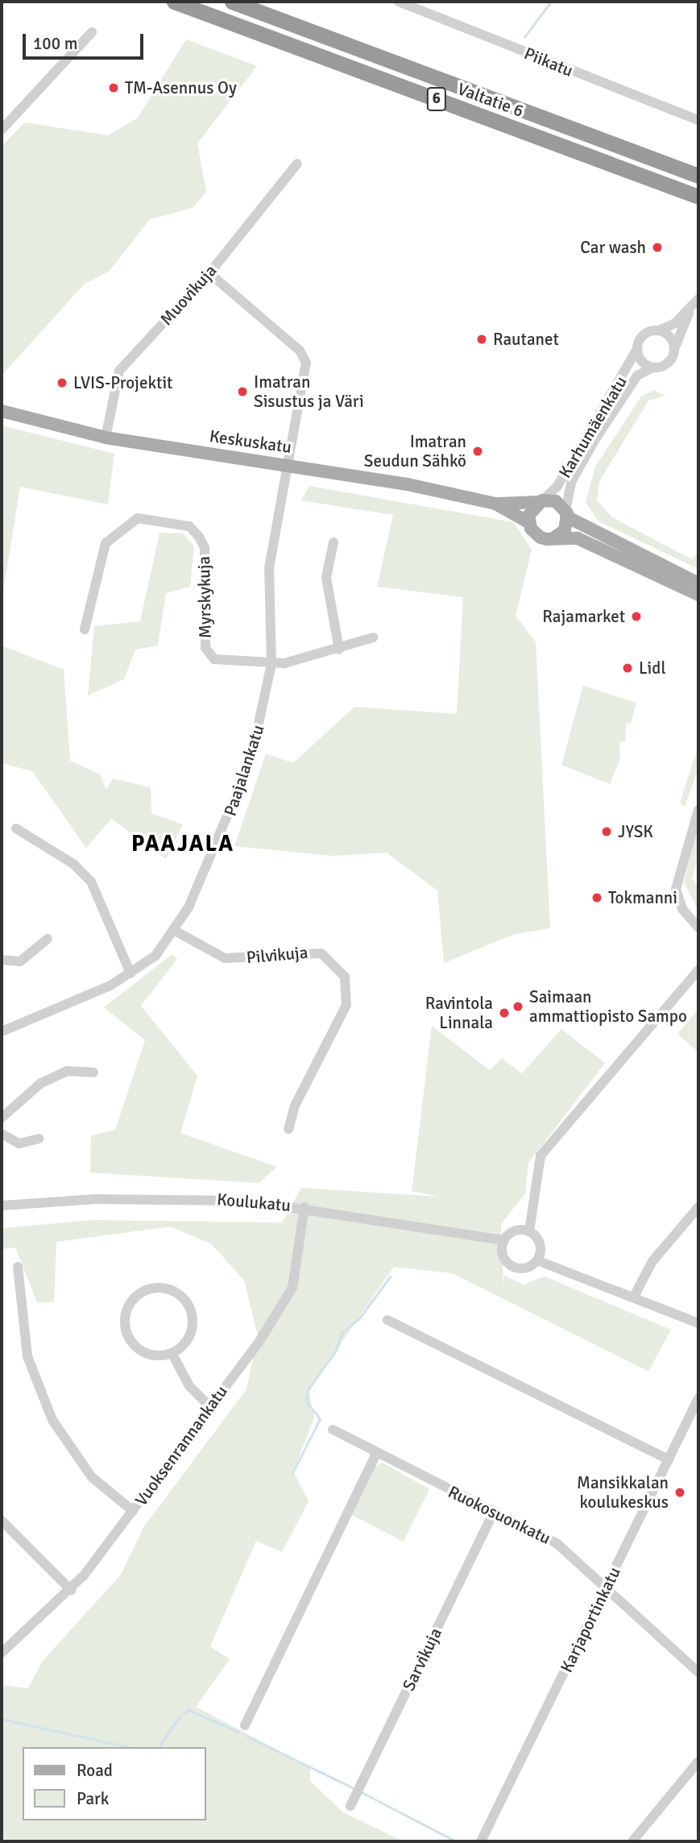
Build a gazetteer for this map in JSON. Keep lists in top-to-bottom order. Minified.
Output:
{"streets":{"highway":["6","Valtatie 6"],"main road":["Keskuskatu"],"street":["Piikatu","Muovikuja","Karhumäenkatu","Myrskykuja","Paajalankatu","Pilvikuja","Koulukatu","Vuoksenrannankatu","Ruokosuonkatu","Karjaportinkatu","Sarvikuja"]},"crossings":[["Muovikuja","Keskuskatu"],["Muovikuja","Paajalankatu"],["Karhumäenkatu","Keskuskatu"],["Keskuskatu","Paajalankatu"],["Myrskykuja","Paajalankatu"],["Paajalankatu","Pilvikuja"],["Koulukatu","Vuoksenrannankatu"],["Ruokosuonkatu","Karjaportinkatu"],["Ruokosuonkatu","Sarvikuja"]],"districts":["PAAJALA"],"places":["TM-Asennus Oy","Car wash","Rautanet","LVIS-Projektit","Imatran Sisustus ja Väri","Imatran Seudun Sähkö","Rajamarket","Lidl","JYSK","Tokmanni","Saimaan ammattiopisto Sampo","Ravintola Linnala","Mansikkalan koulukeskus"],"legend":["Road","Park"],"scale_bar":"100 m"}
